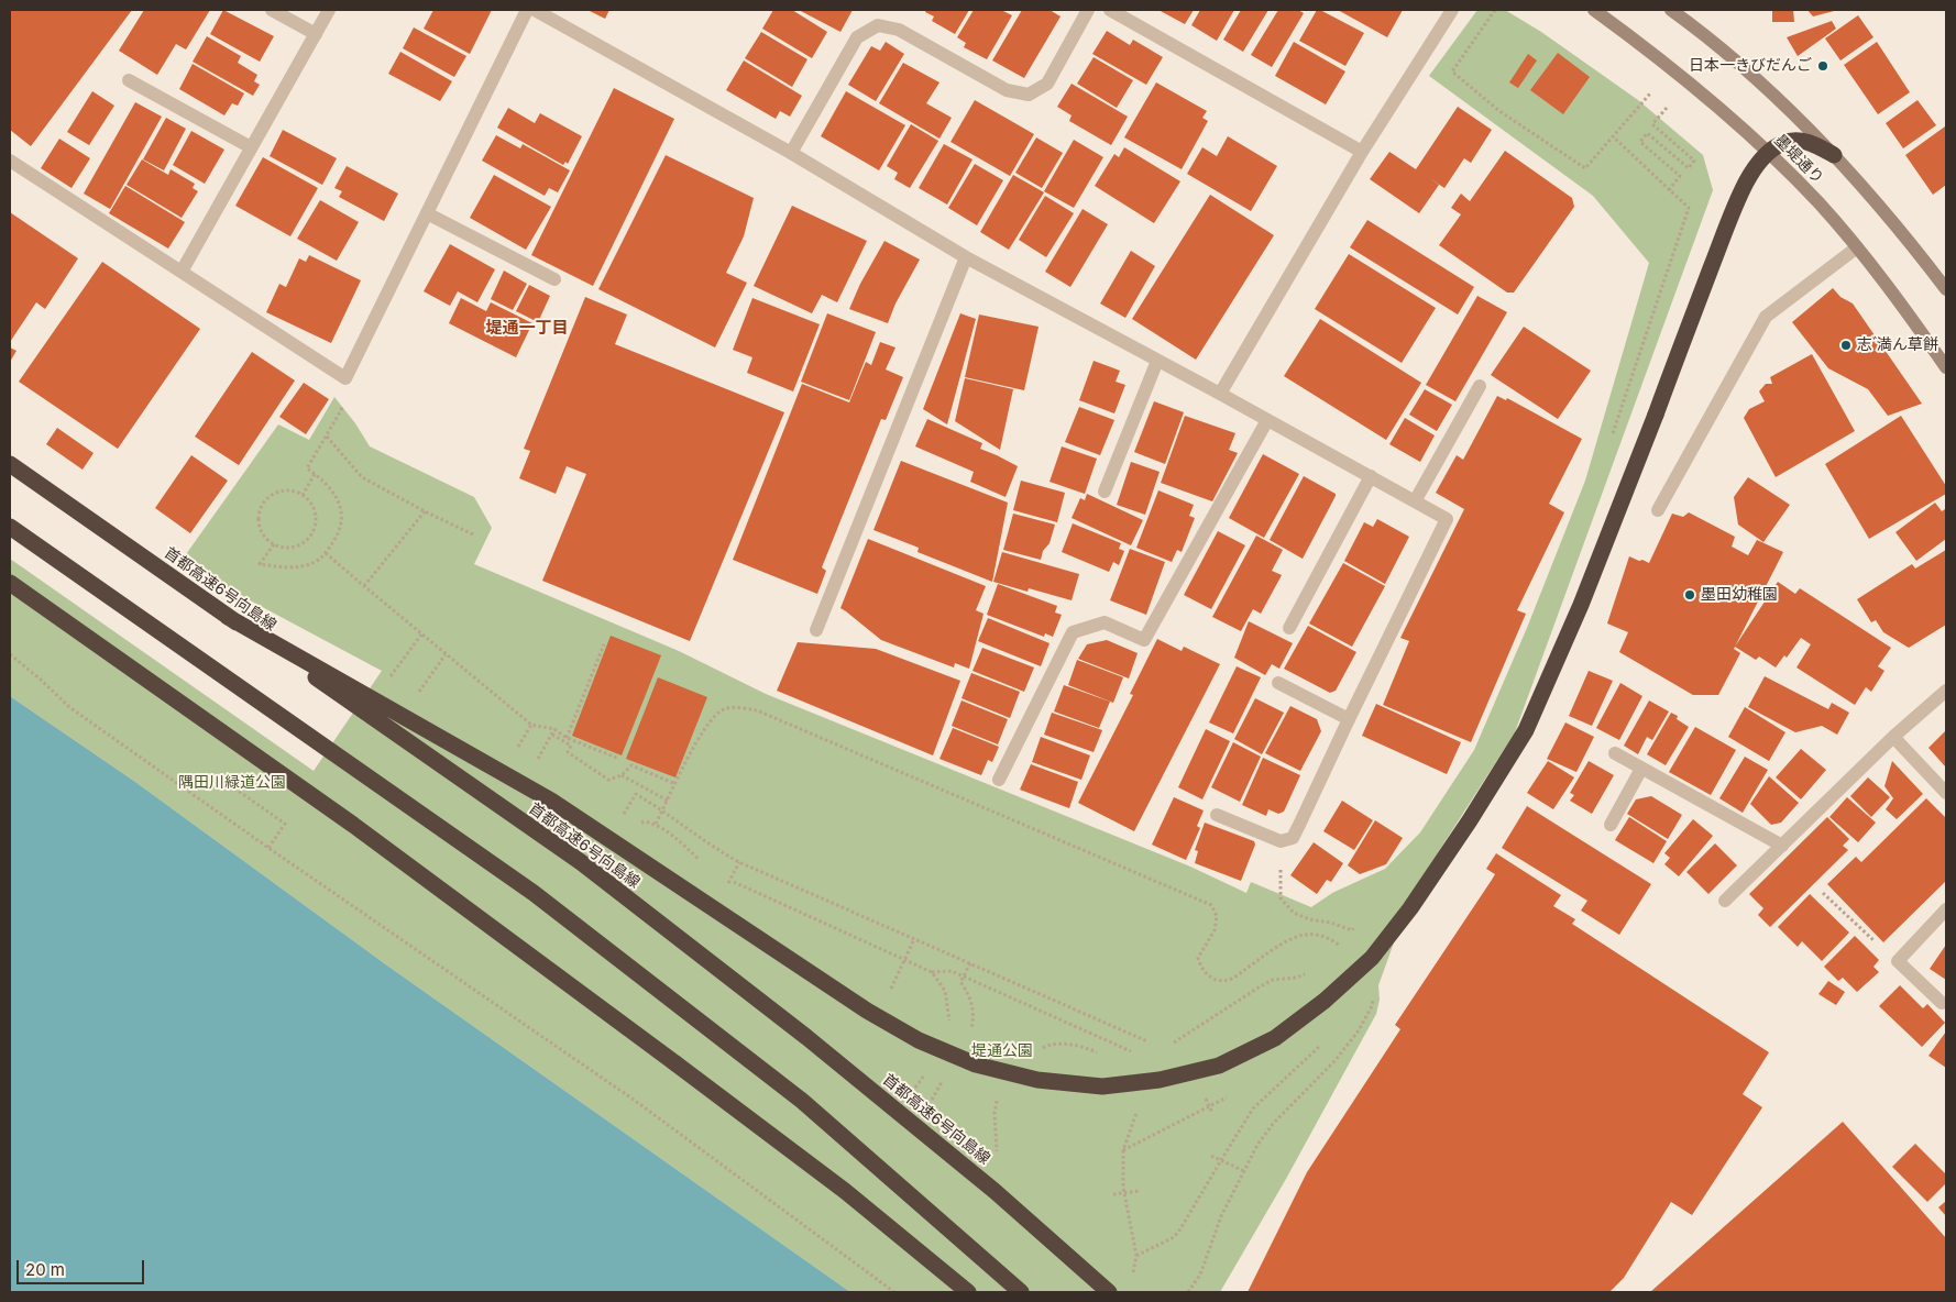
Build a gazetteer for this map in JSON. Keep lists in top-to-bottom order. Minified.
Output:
{"streets":{"highway":["首都高速6号向島線"],"main road":["墨堤通り"]},"districts":["堤通一丁目"],"parks":["隅田川緑道公園","堤通公園"],"places":["日本一きびだんご","志 ゙満ん草餅","墨田幼稚園"],"scale_bar":"20 m"}
